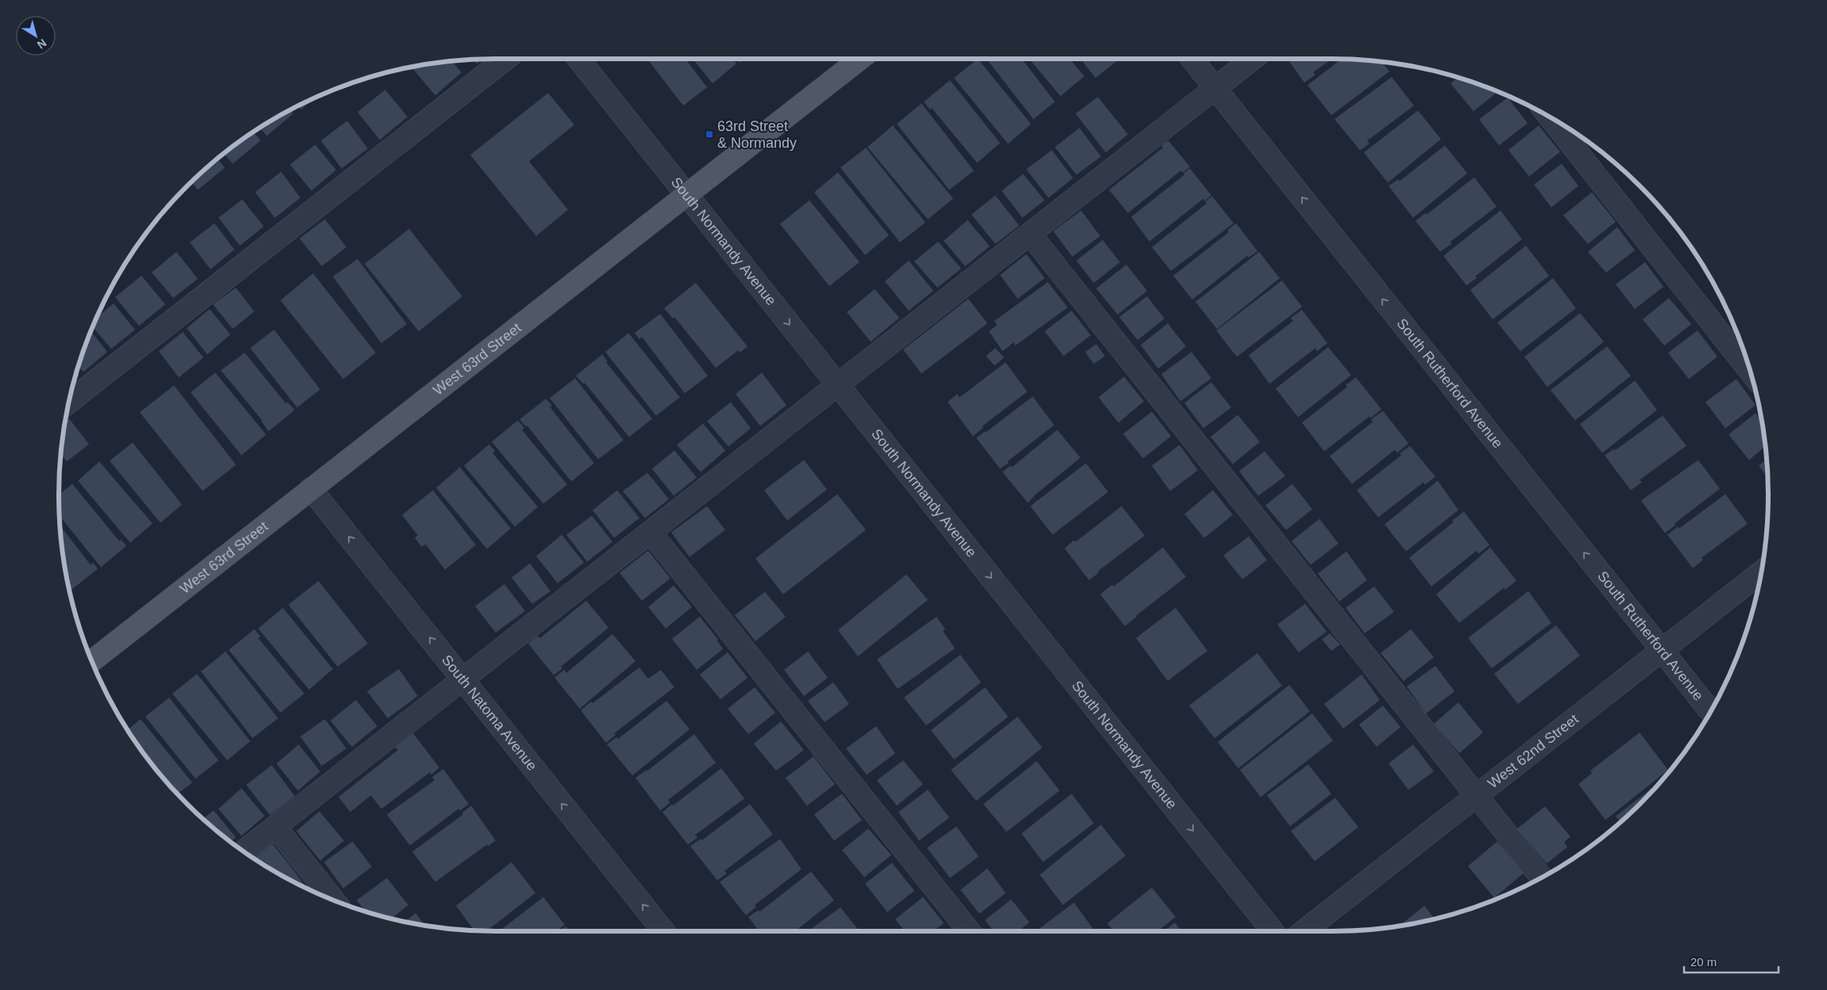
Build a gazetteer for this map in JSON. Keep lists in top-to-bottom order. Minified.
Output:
{"streets":{"main road":["West 63rd Street"],"street":["South Normandy Avenue","South Rutherford Avenue","South Natoma Avenue","West 62nd Street"]},"crossings":[["South Normandy Avenue","West 63rd Street"],["West 63rd Street","South Natoma Avenue"],["South Rutherford Avenue","West 62nd Street"]],"one_way":["South Normandy Avenue","South Rutherford Avenue","South Natoma Avenue"],"places":{"transit":["63rd Street & Normandy"]},"scale_bar":"20 m","north":"bottom right"}
